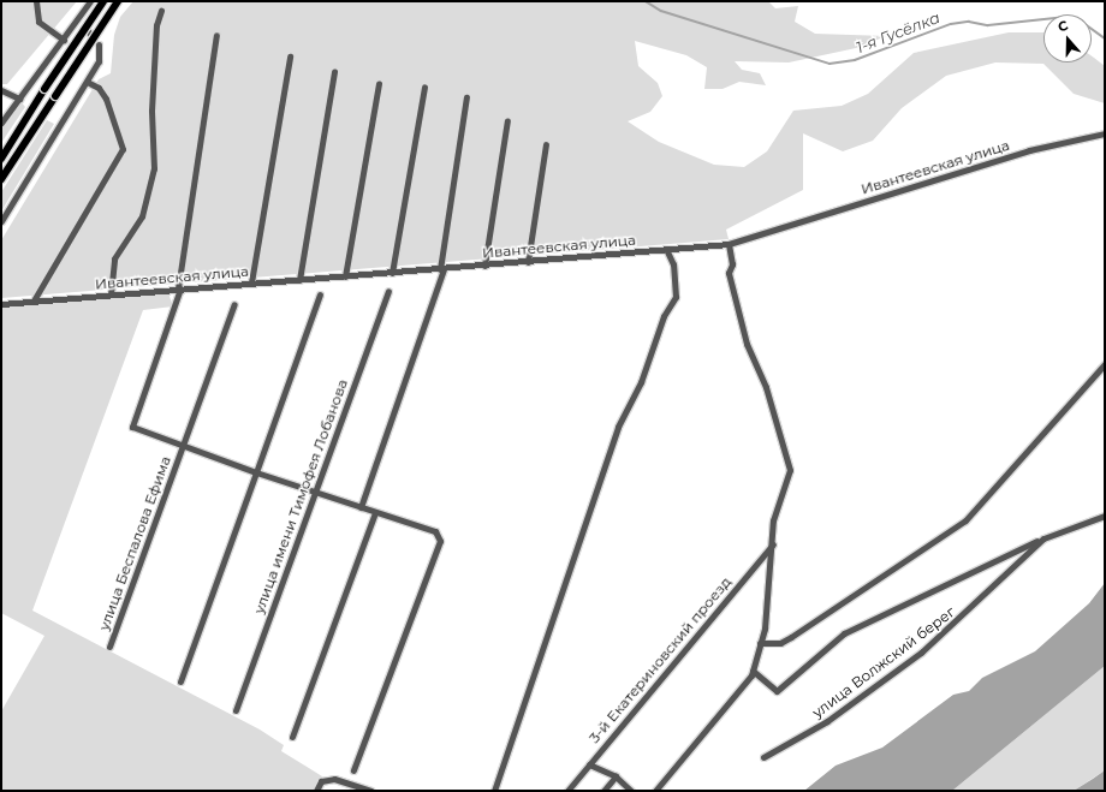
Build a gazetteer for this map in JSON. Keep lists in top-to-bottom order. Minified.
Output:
{"streets":{"street":["Ивантеевская улица","улица имени Тимофея Лобанова","улица Беспалова Ефима","3-й Екатериновский проезд","улица Волжский берег"]},"water":["1-я Гусёлка"],"north":"top"}
